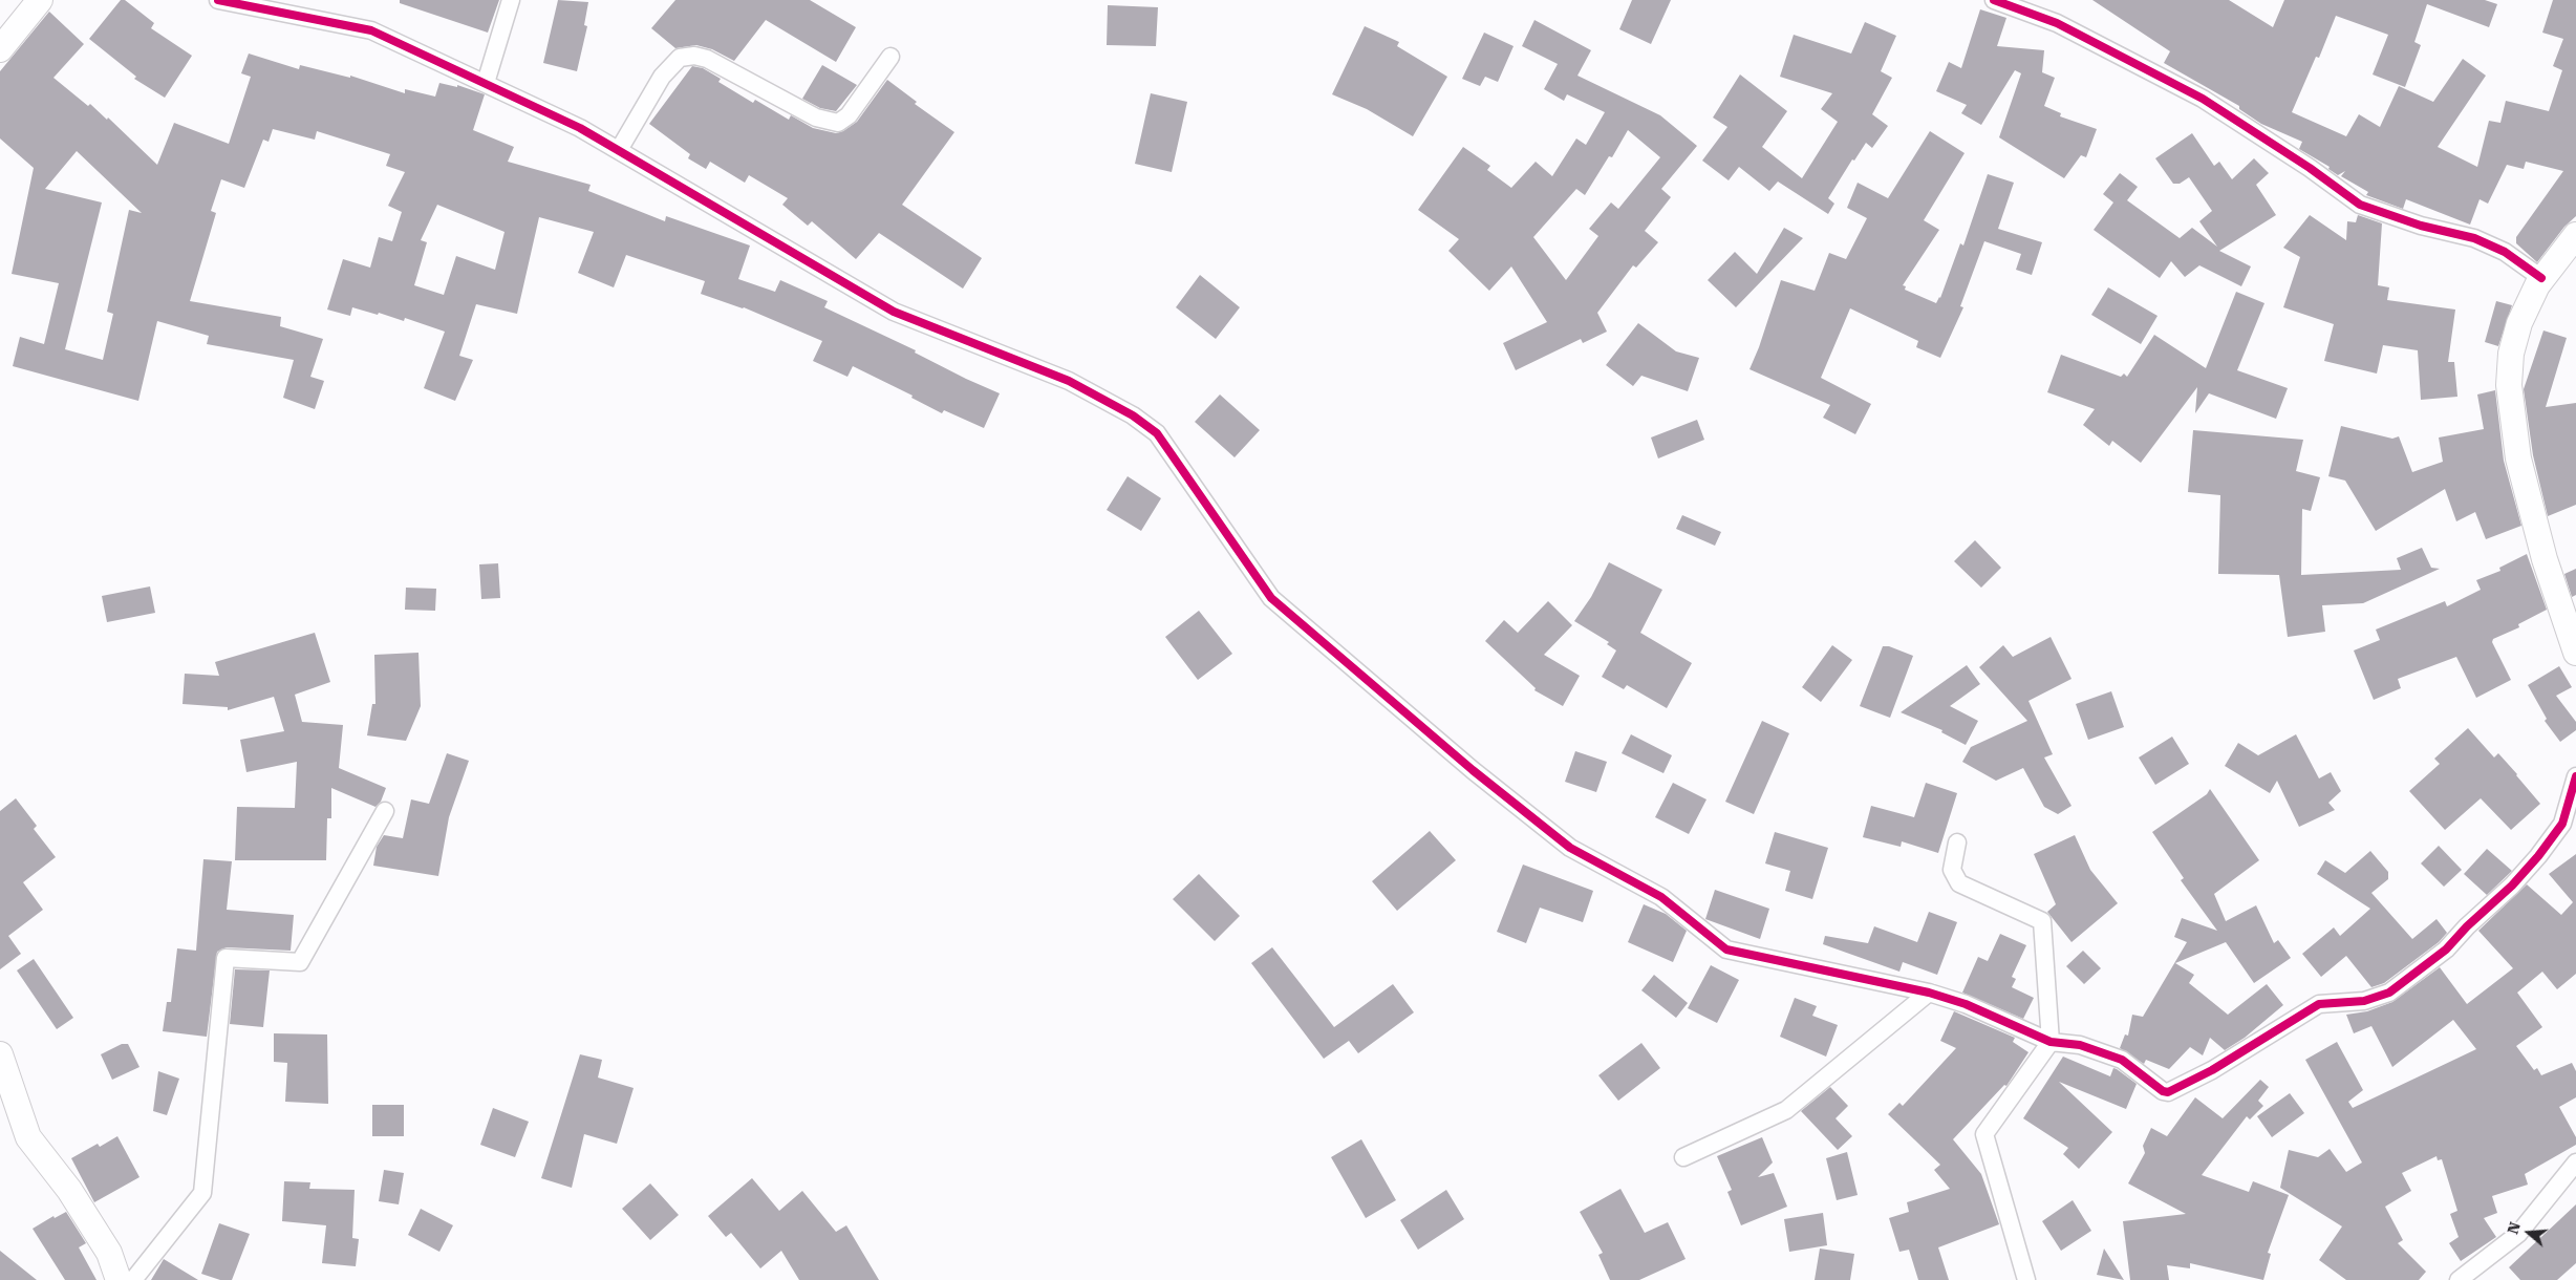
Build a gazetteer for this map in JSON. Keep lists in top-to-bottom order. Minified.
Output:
{"north":"left"}
